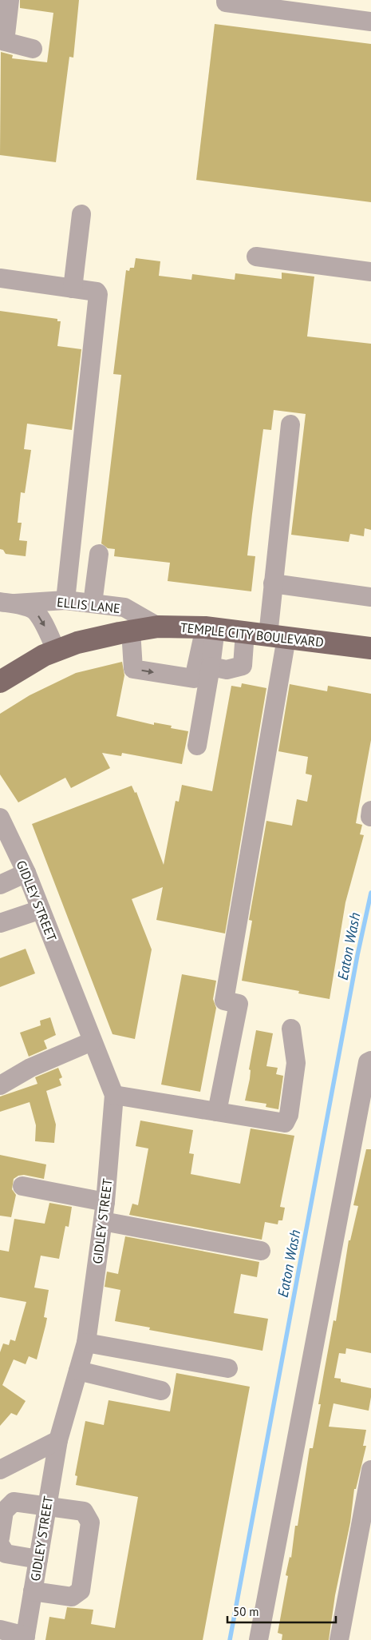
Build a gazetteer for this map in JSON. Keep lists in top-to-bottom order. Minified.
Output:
{"streets":{"main road":["TEMPLE CITY BOULEVARD"],"street":["ELLIS LANE","GIDLEY STREET"]},"crossings":[["ELLIS LANE","TEMPLE CITY BOULEVARD"]],"water":["Eaton Wash"],"scale_bar":"50 m"}
